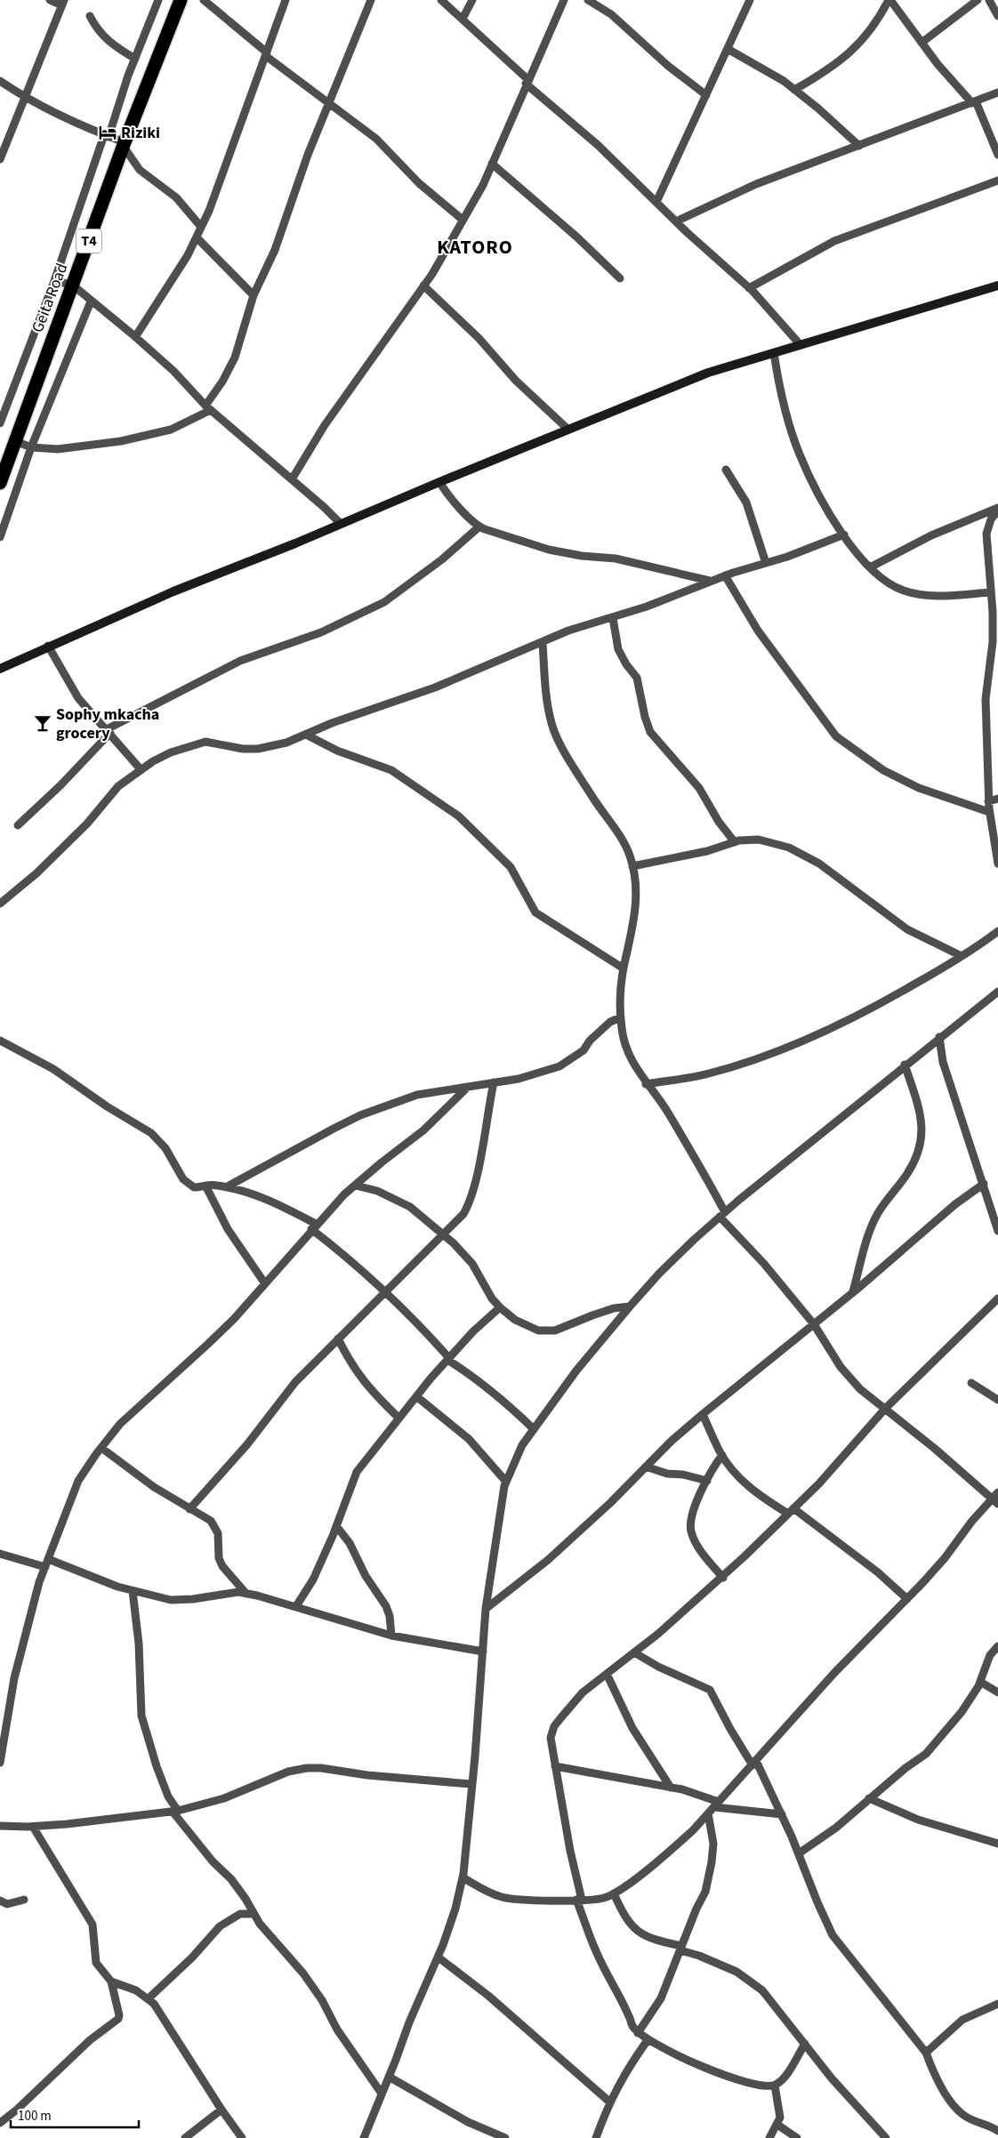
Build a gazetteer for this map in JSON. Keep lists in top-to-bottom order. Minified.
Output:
{"streets":{"highway":["T4","Geita Road"]},"districts":["KATORO"],"places":{"hotel":["Riziki"],"bar":["Sophy mkacha grocery"]},"scale_bar":"100 m"}
